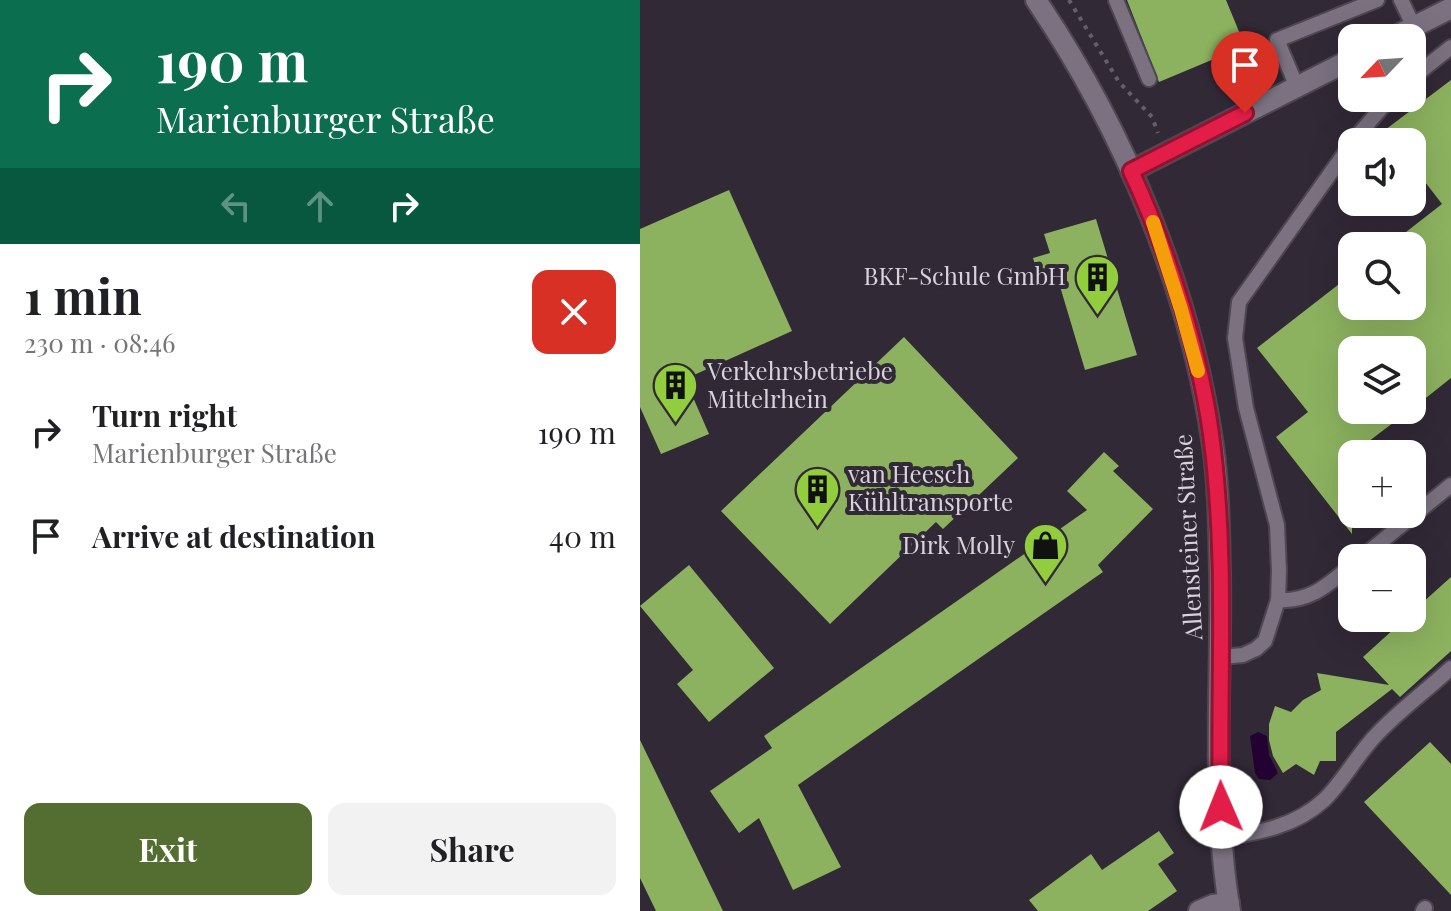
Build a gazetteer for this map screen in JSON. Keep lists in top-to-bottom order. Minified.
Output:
{"streets":{"street":["Allensteiner Straße"]},"places":{"building":["BKF-Schule GmbH","Verkehrsbetriebe Mittelrhein","van Heesch Kühltransporte"],"shop":["Dirk Molly"]},"north":"bottom left","page":{"turn":["190 m","Marienburger Straße"],"map_buttons":["+","−"],"heading":["1 min","230 m · 08:46"],"list":[{"name":"Turn right","note":"Marienburger Straße","value":"190 m"},{"name":"Arrive at destination","value":"40 m"}],"buttons":["Exit","Share"]}}
